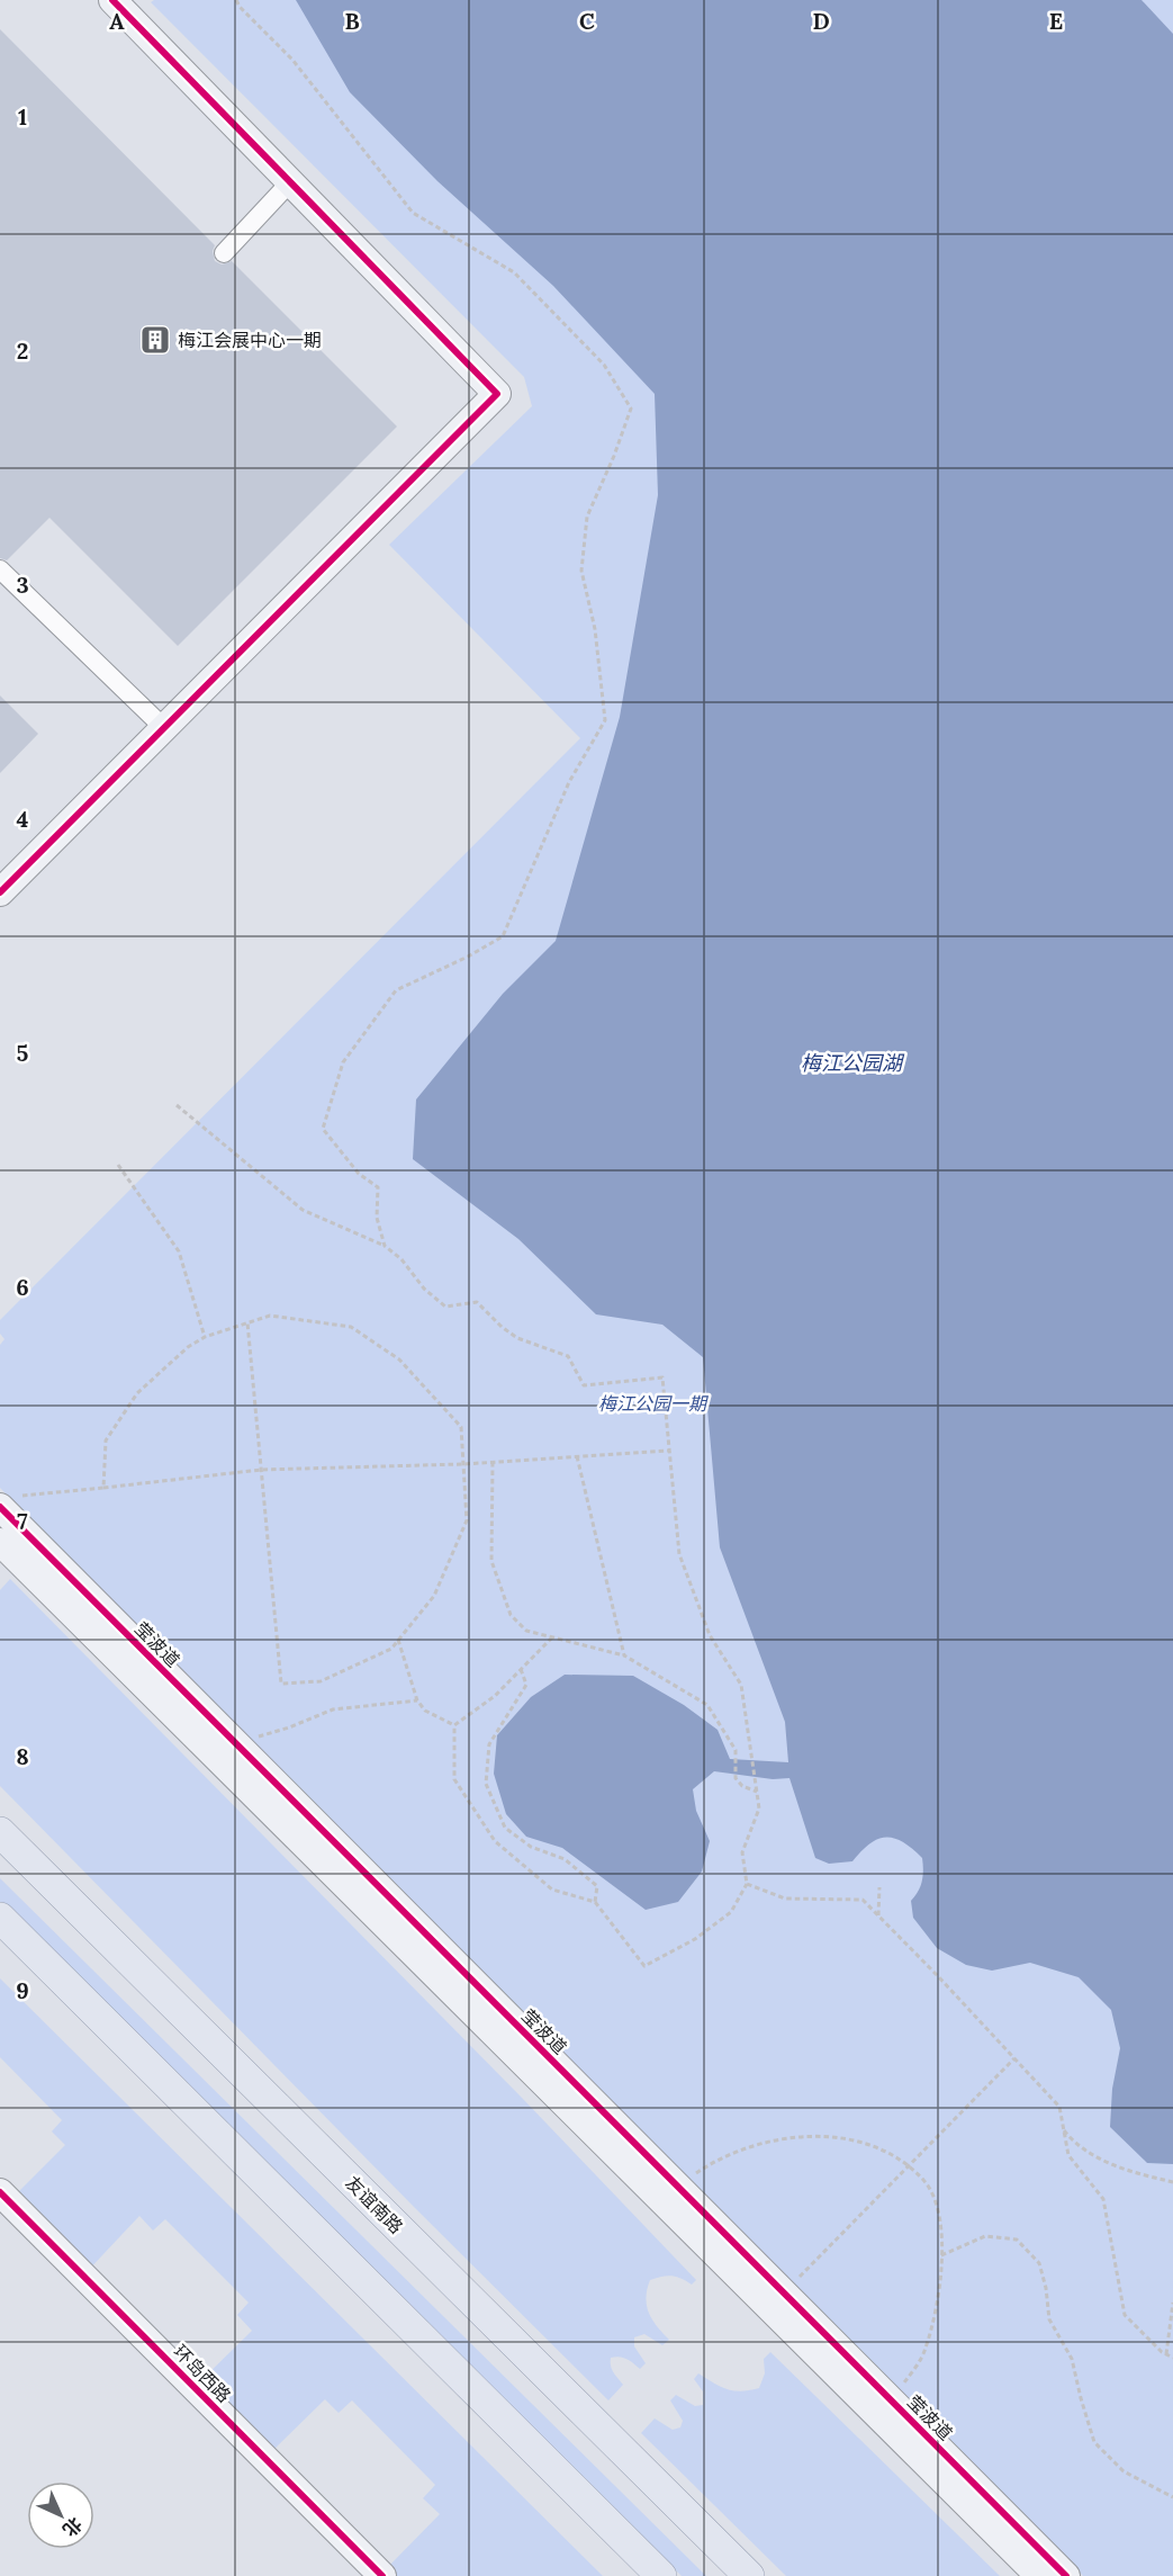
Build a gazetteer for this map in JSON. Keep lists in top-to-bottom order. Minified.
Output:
{"streets":{"main road":["友谊南路"],"street":["莹波道","环岛西路"]},"water":["梅江公园湖"],"parks":["梅江公园一期"],"places":{"building":["梅江会展中心一期"]},"north":"bottom right","grid":{"columns":["A","B","C","D","E"],"rows":["1","2","3","4","5","6","7","8","9"]}}
